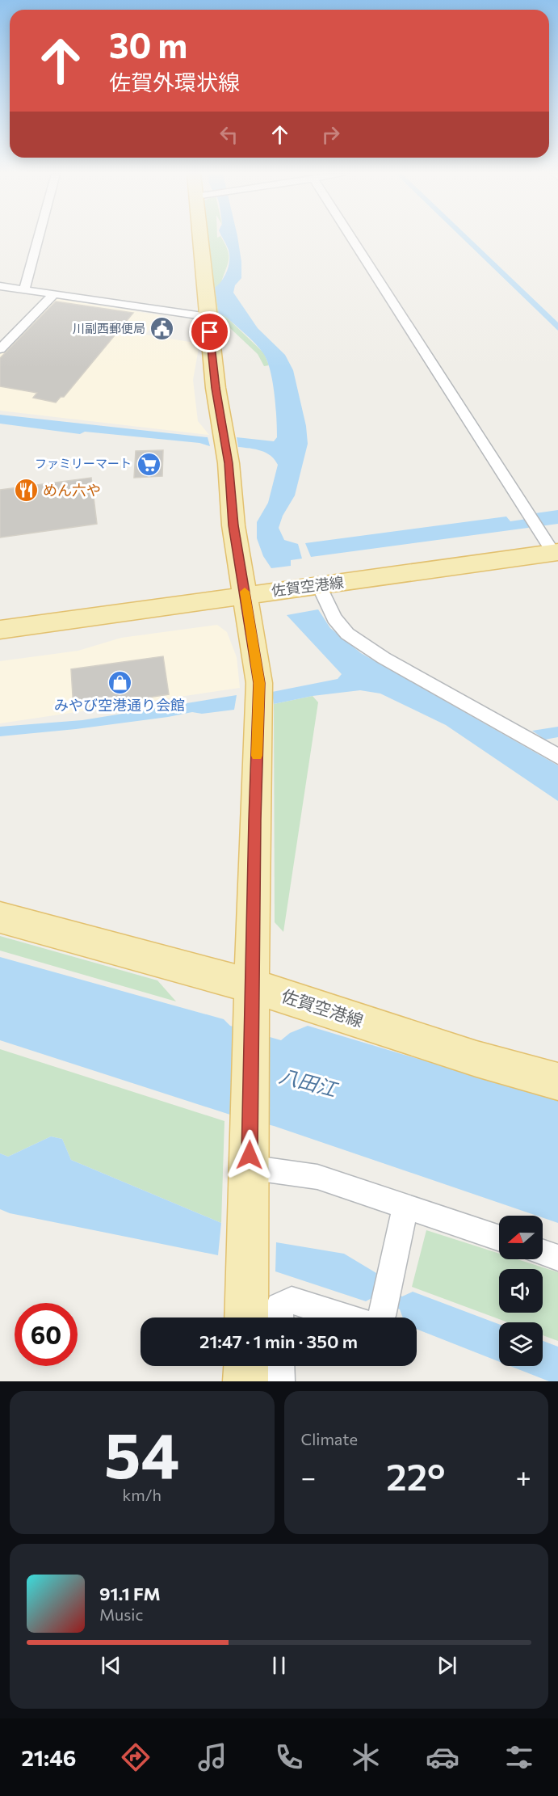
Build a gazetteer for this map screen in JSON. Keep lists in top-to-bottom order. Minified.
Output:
{"streets":{"main road":["佐賀空港線"]},"water":["八田江"],"places":{"public building":["川副西郵便局"],"supermarket":["ファミリーマート"],"restaurant":["めん六や"],"shop":["みやび空港通り会館"]},"north":"left","page":{"turn":["30 m","佐賀外環状線"],"limit":"60","trip":"21:47 · 1 min · 350 m","tile":[["54","km/h"],"Climate"],"heat":["−","22°","+"],"song":["91.1 FM","Music"],"tabs":"21:46"}}
